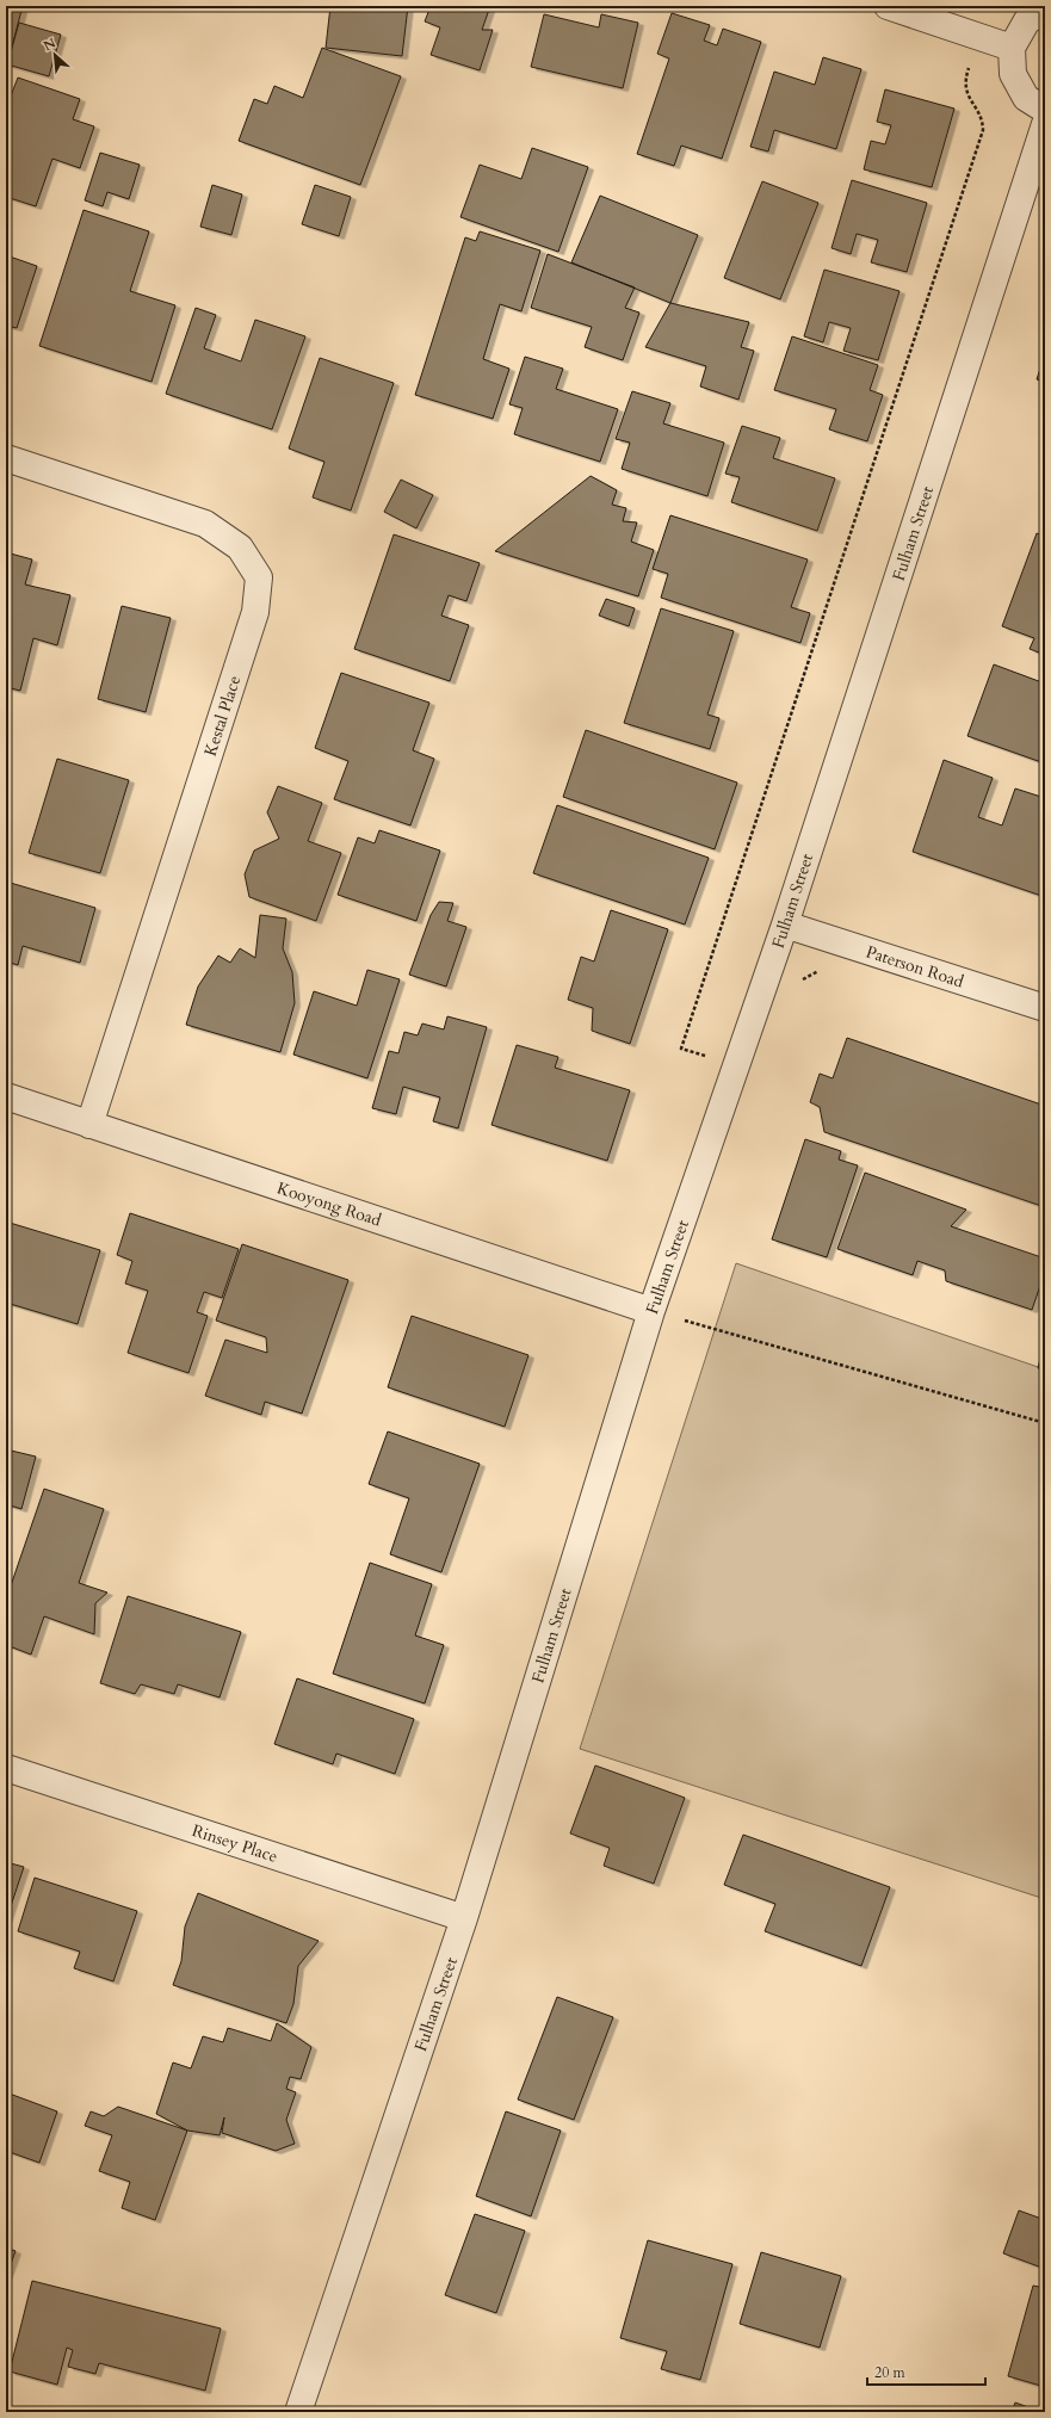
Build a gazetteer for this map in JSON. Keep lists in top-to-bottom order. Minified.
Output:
{"streets":{"street":["Fulham Street","Kestal Place","Paterson Road","Kooyong Road","Rinsey Place"]},"crossings":[["Fulham Street","Paterson Road"],["Fulham Street","Kooyong Road"],["Fulham Street","Rinsey Place"],["Kestal Place","Kooyong Road"]],"scale_bar":"20 m","north":"top left"}
